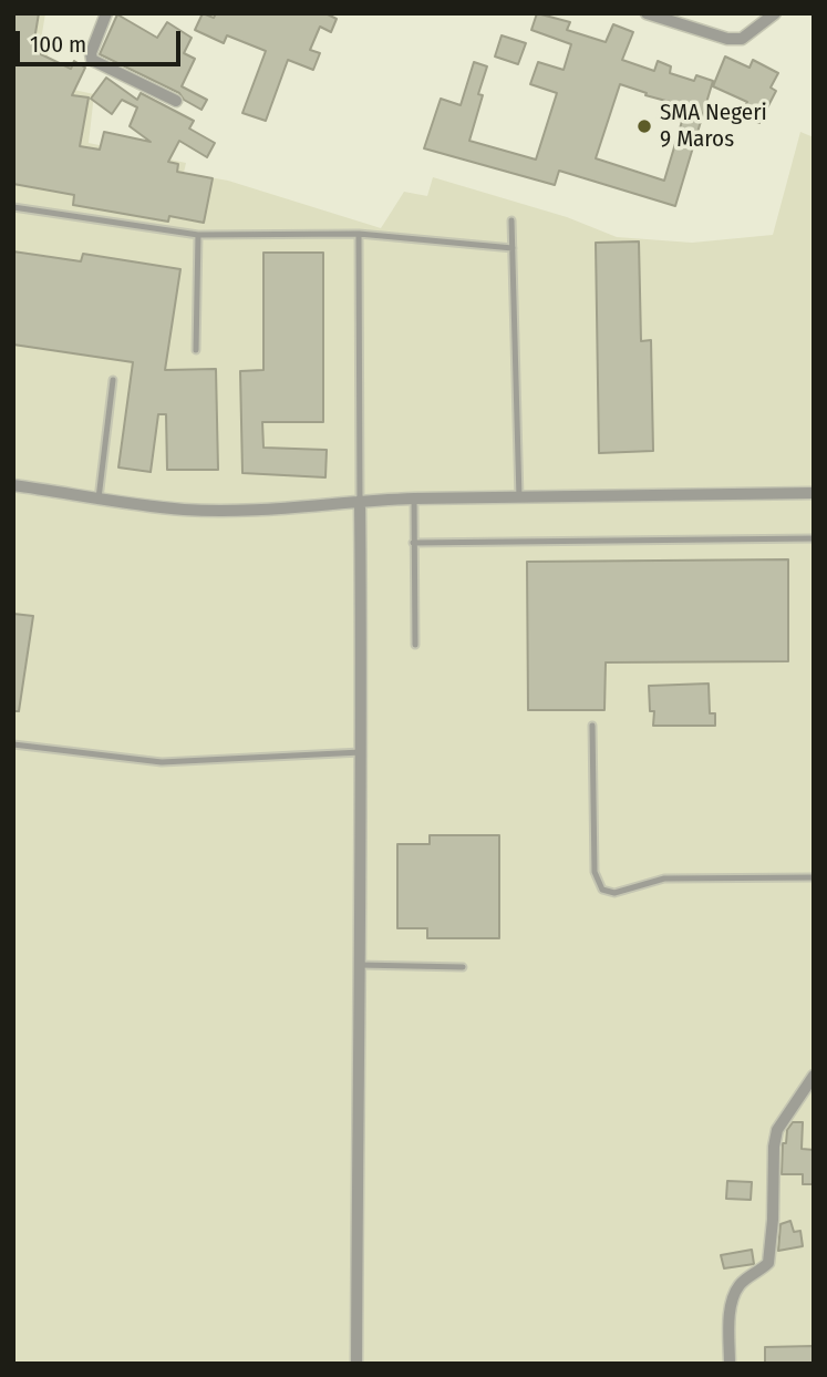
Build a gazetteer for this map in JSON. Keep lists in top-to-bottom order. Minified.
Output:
{"places":["SMA Negeri 9 Maros"],"scale_bar":"100 m"}
